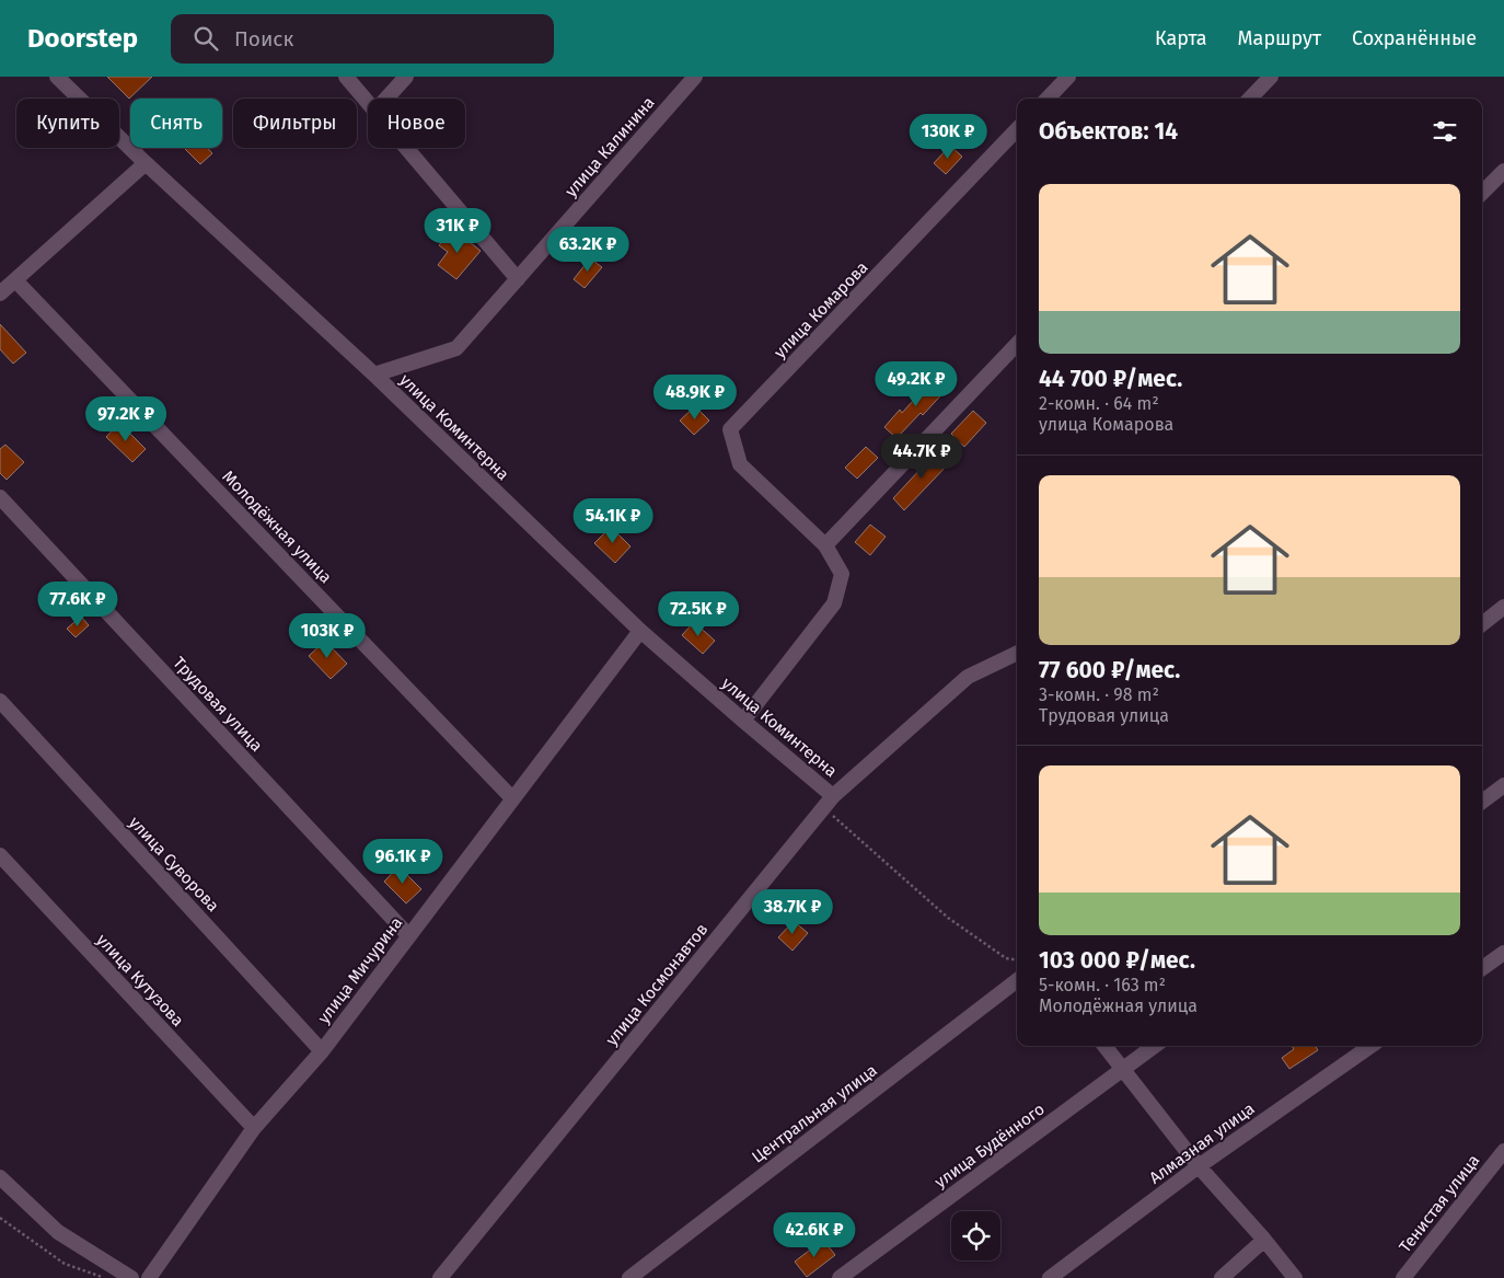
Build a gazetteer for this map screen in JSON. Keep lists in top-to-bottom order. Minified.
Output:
{"streets":{"street":["улица Калинина","улица Комарова","улица Коминтерна","Молодёжная улица","Трудовая улица","улица Суворова","улица Мичурина","улица Кутузова","улица Космонавтов","Центральная улица","Алмазная улица","улица Будённого","Тенистая улица"]},"crossings":[["улица Калинина","улица Коминтерна"],["улица Комарова","улица Коминтерна"],["улица Коминтерна","улица Мичурина"],["улица Коминтерна","улица Космонавтов"],["Молодёжная улица","улица Мичурина"],["Трудовая улица","улица Мичурина"],["улица Суворова","улица Мичурина"],["улица Мичурина","улица Кутузова"]],"page":{"header":"Doorstep","search":"Поиск","nav":["Карта","Маршрут","Сохранённые"],"chip":["Купить","Снять","Фильтры","Новое"],"heading":"Объектов: 14","price":["130K ₽","31K ₽","63.2K ₽","49.2K ₽","48.9K ₽","97.2K ₽","44.7K ₽","54.1K ₽","77.6K ₽","72.5K ₽","103K ₽","96.1K ₽","38.7K ₽","42.6K ₽"],"list":[{"name":"44 700 ₽/мес.","note":"2-комн. · 64 m² · улица Комарова"},{"name":"77 600 ₽/мес.","note":"3-комн. · 98 m² · Трудовая улица"},{"name":"103 000 ₽/мес.","note":"5-комн. · 163 m² · Молодёжная улица"}]}}
